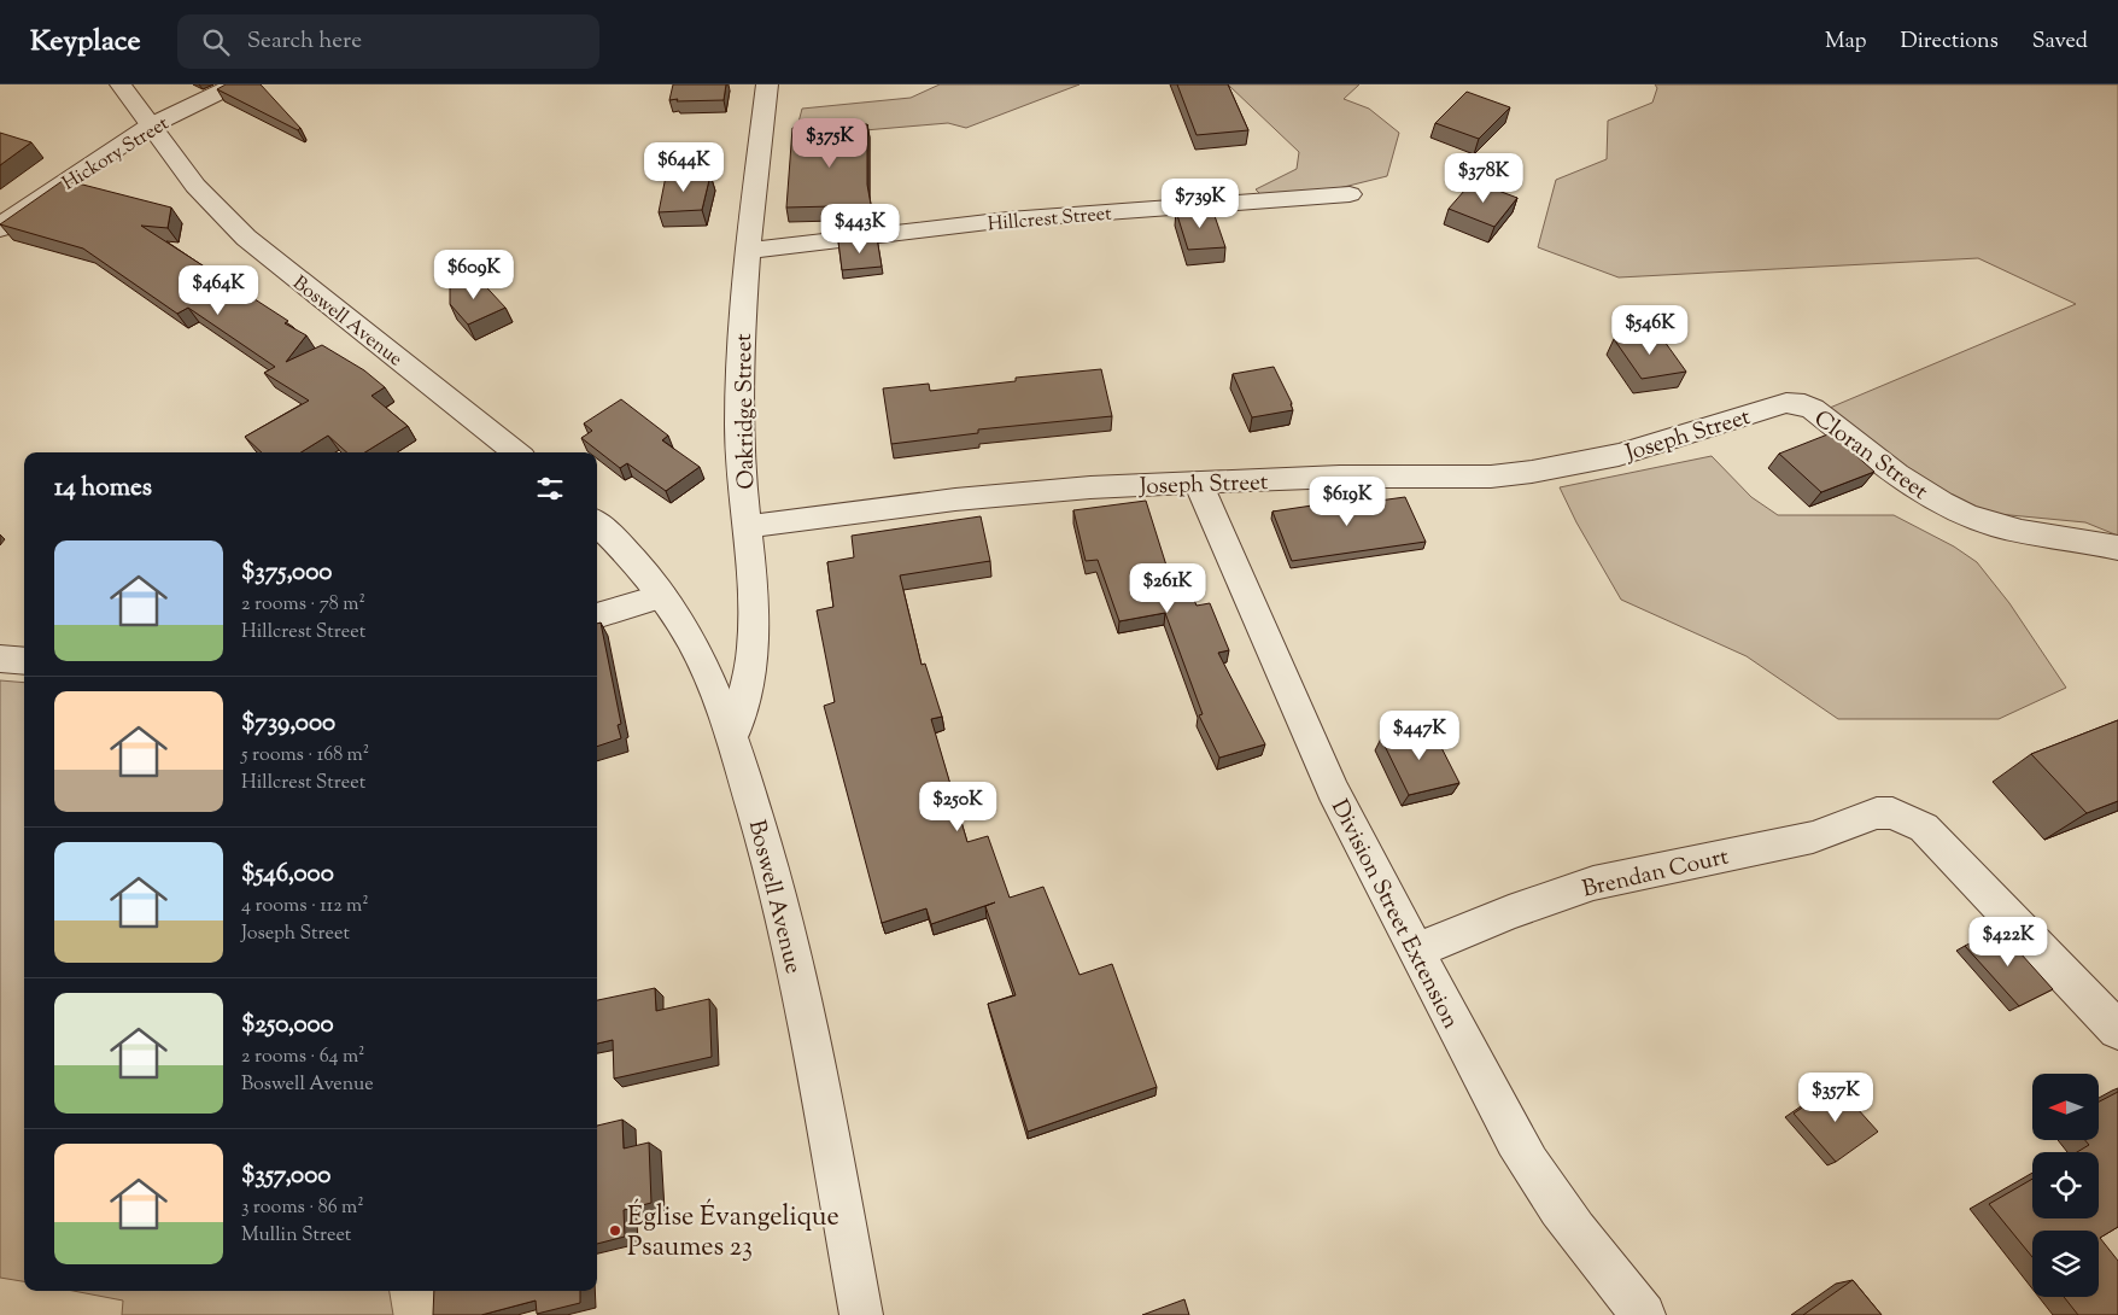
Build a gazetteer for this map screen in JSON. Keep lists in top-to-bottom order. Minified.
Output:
{"streets":{"street":["Hickory Street","Hillcrest Street","Boswell Avenue","Oakridge Street","Joseph Street","Cloran Street","Brendan Court","Division Street Extension"]},"crossings":[["Hickory Street","Boswell Avenue"],["Hillcrest Street","Oakridge Street"],["Boswell Avenue","Oakridge Street"],["Oakridge Street","Joseph Street"],["Joseph Street","Cloran Street"],["Joseph Street","Division Street Extension"],["Brendan Court","Division Street Extension"]],"places":["Église Évangelique Psaumes 23"],"north":"left","page":{"header":"Keyplace","search":"Search here","nav":["Map","Directions","Saved"],"price":["$375K","$644K","$378K","$739K","$443K","$609K","$464K","$546K","$619K","$261K","$447K","$250K","$422K","$357K"],"heading":"14 homes","list":[{"name":"$375,000","note":"2 rooms · 78 m² · Hillcrest Street"},{"name":"$739,000","note":"5 rooms · 168 m² · Hillcrest Street"},{"name":"$546,000","note":"4 rooms · 112 m² · Joseph Street"},{"name":"$250,000","note":"2 rooms · 64 m² · Boswell Avenue"},{"name":"$357,000","note":"3 rooms · 86 m² · Mullin Street"}]}}
